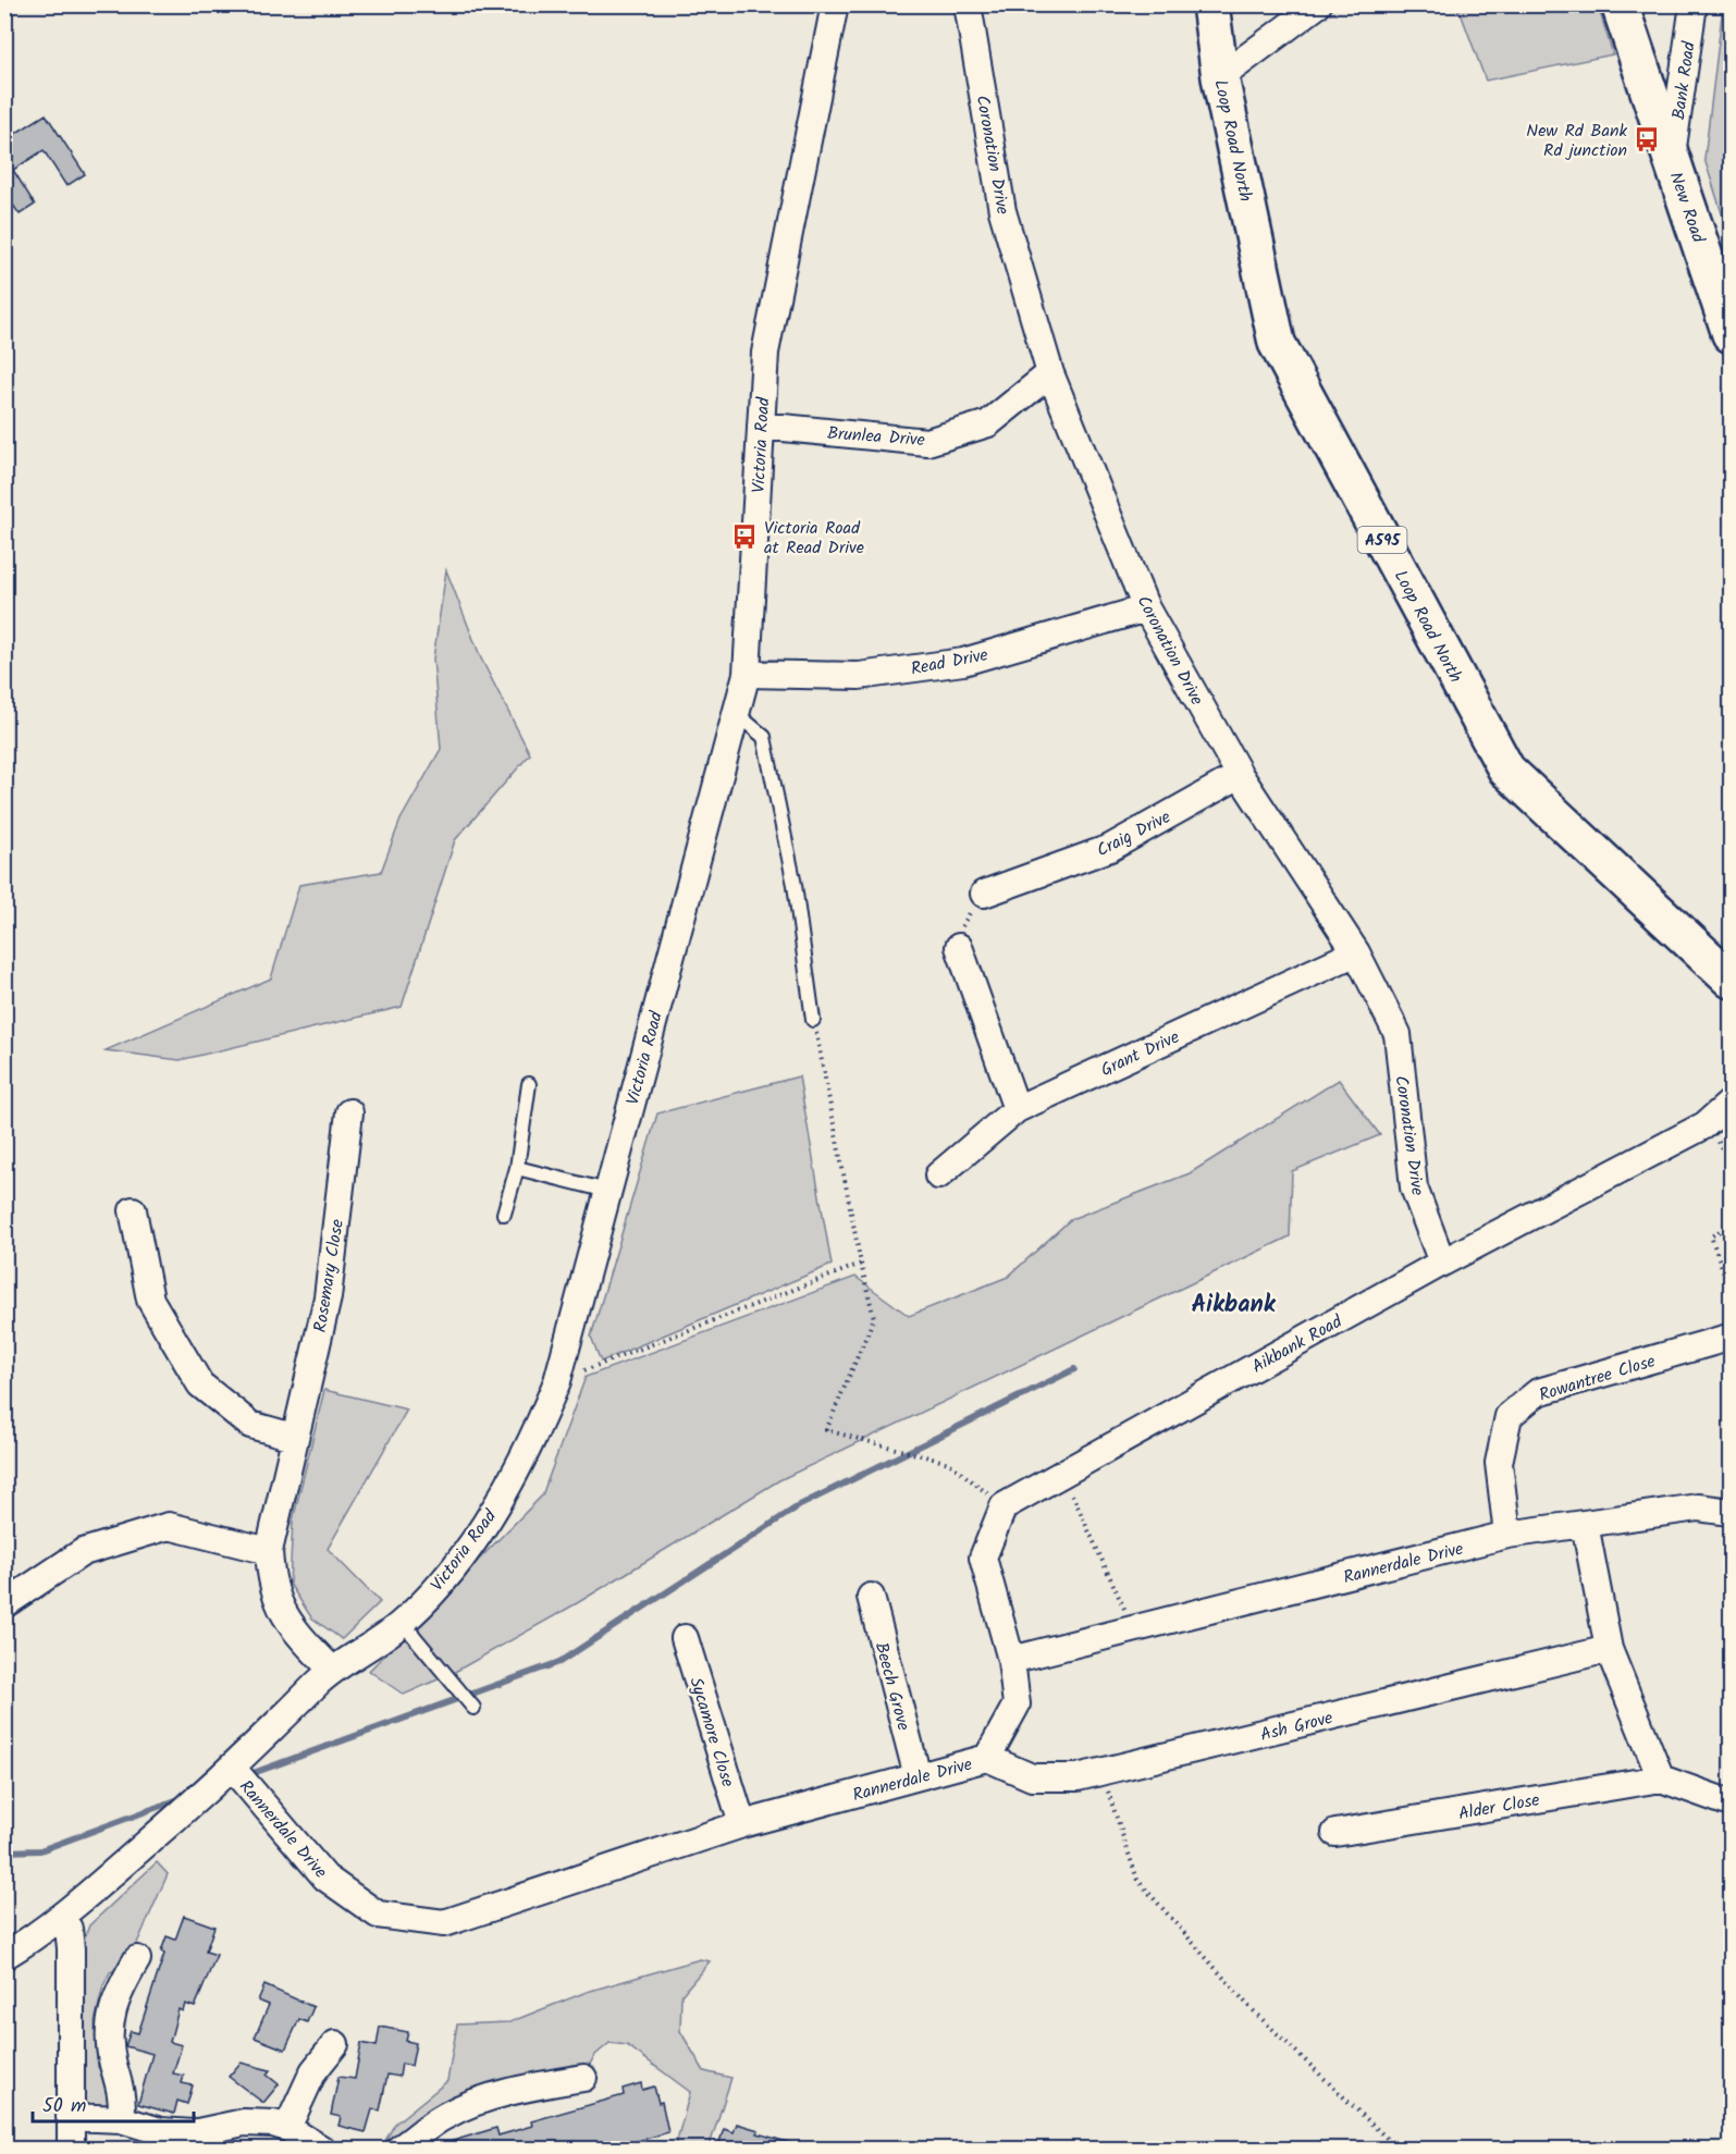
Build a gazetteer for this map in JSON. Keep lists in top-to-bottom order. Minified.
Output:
{"streets":{"main road":["Loop Road North","New Road","A595"],"street":["Bank Road","Coronation Drive","Brunlea Drive","Victoria Road","Read Drive","Craig Drive","Grant Drive","Rosemary Close","Aikbank Road","Rowantree Close","Rannerdale Drive","Beech Grove","Ash Grove","Sycamore Close","Alder Close"]},"crossings":[["Bank Road","New Road"],["Coronation Drive","Brunlea Drive"],["Coronation Drive","Read Drive"],["Coronation Drive","Craig Drive"],["Coronation Drive","Grant Drive"],["Coronation Drive","Aikbank Road"],["Brunlea Drive","Victoria Road"],["Victoria Road","Read Drive"],["Victoria Road","Rosemary Close"],["Victoria Road","Rannerdale Drive"],["Rowantree Close","Rannerdale Drive"],["Rannerdale Drive","Beech Grove"],["Rannerdale Drive","Ash Grove"],["Rannerdale Drive","Sycamore Close"]],"districts":["Aikbank"],"places":{"bus stop":["New Rd Bank Rd junction","Victoria Road at Read Drive"]},"scale_bar":"50 m"}
